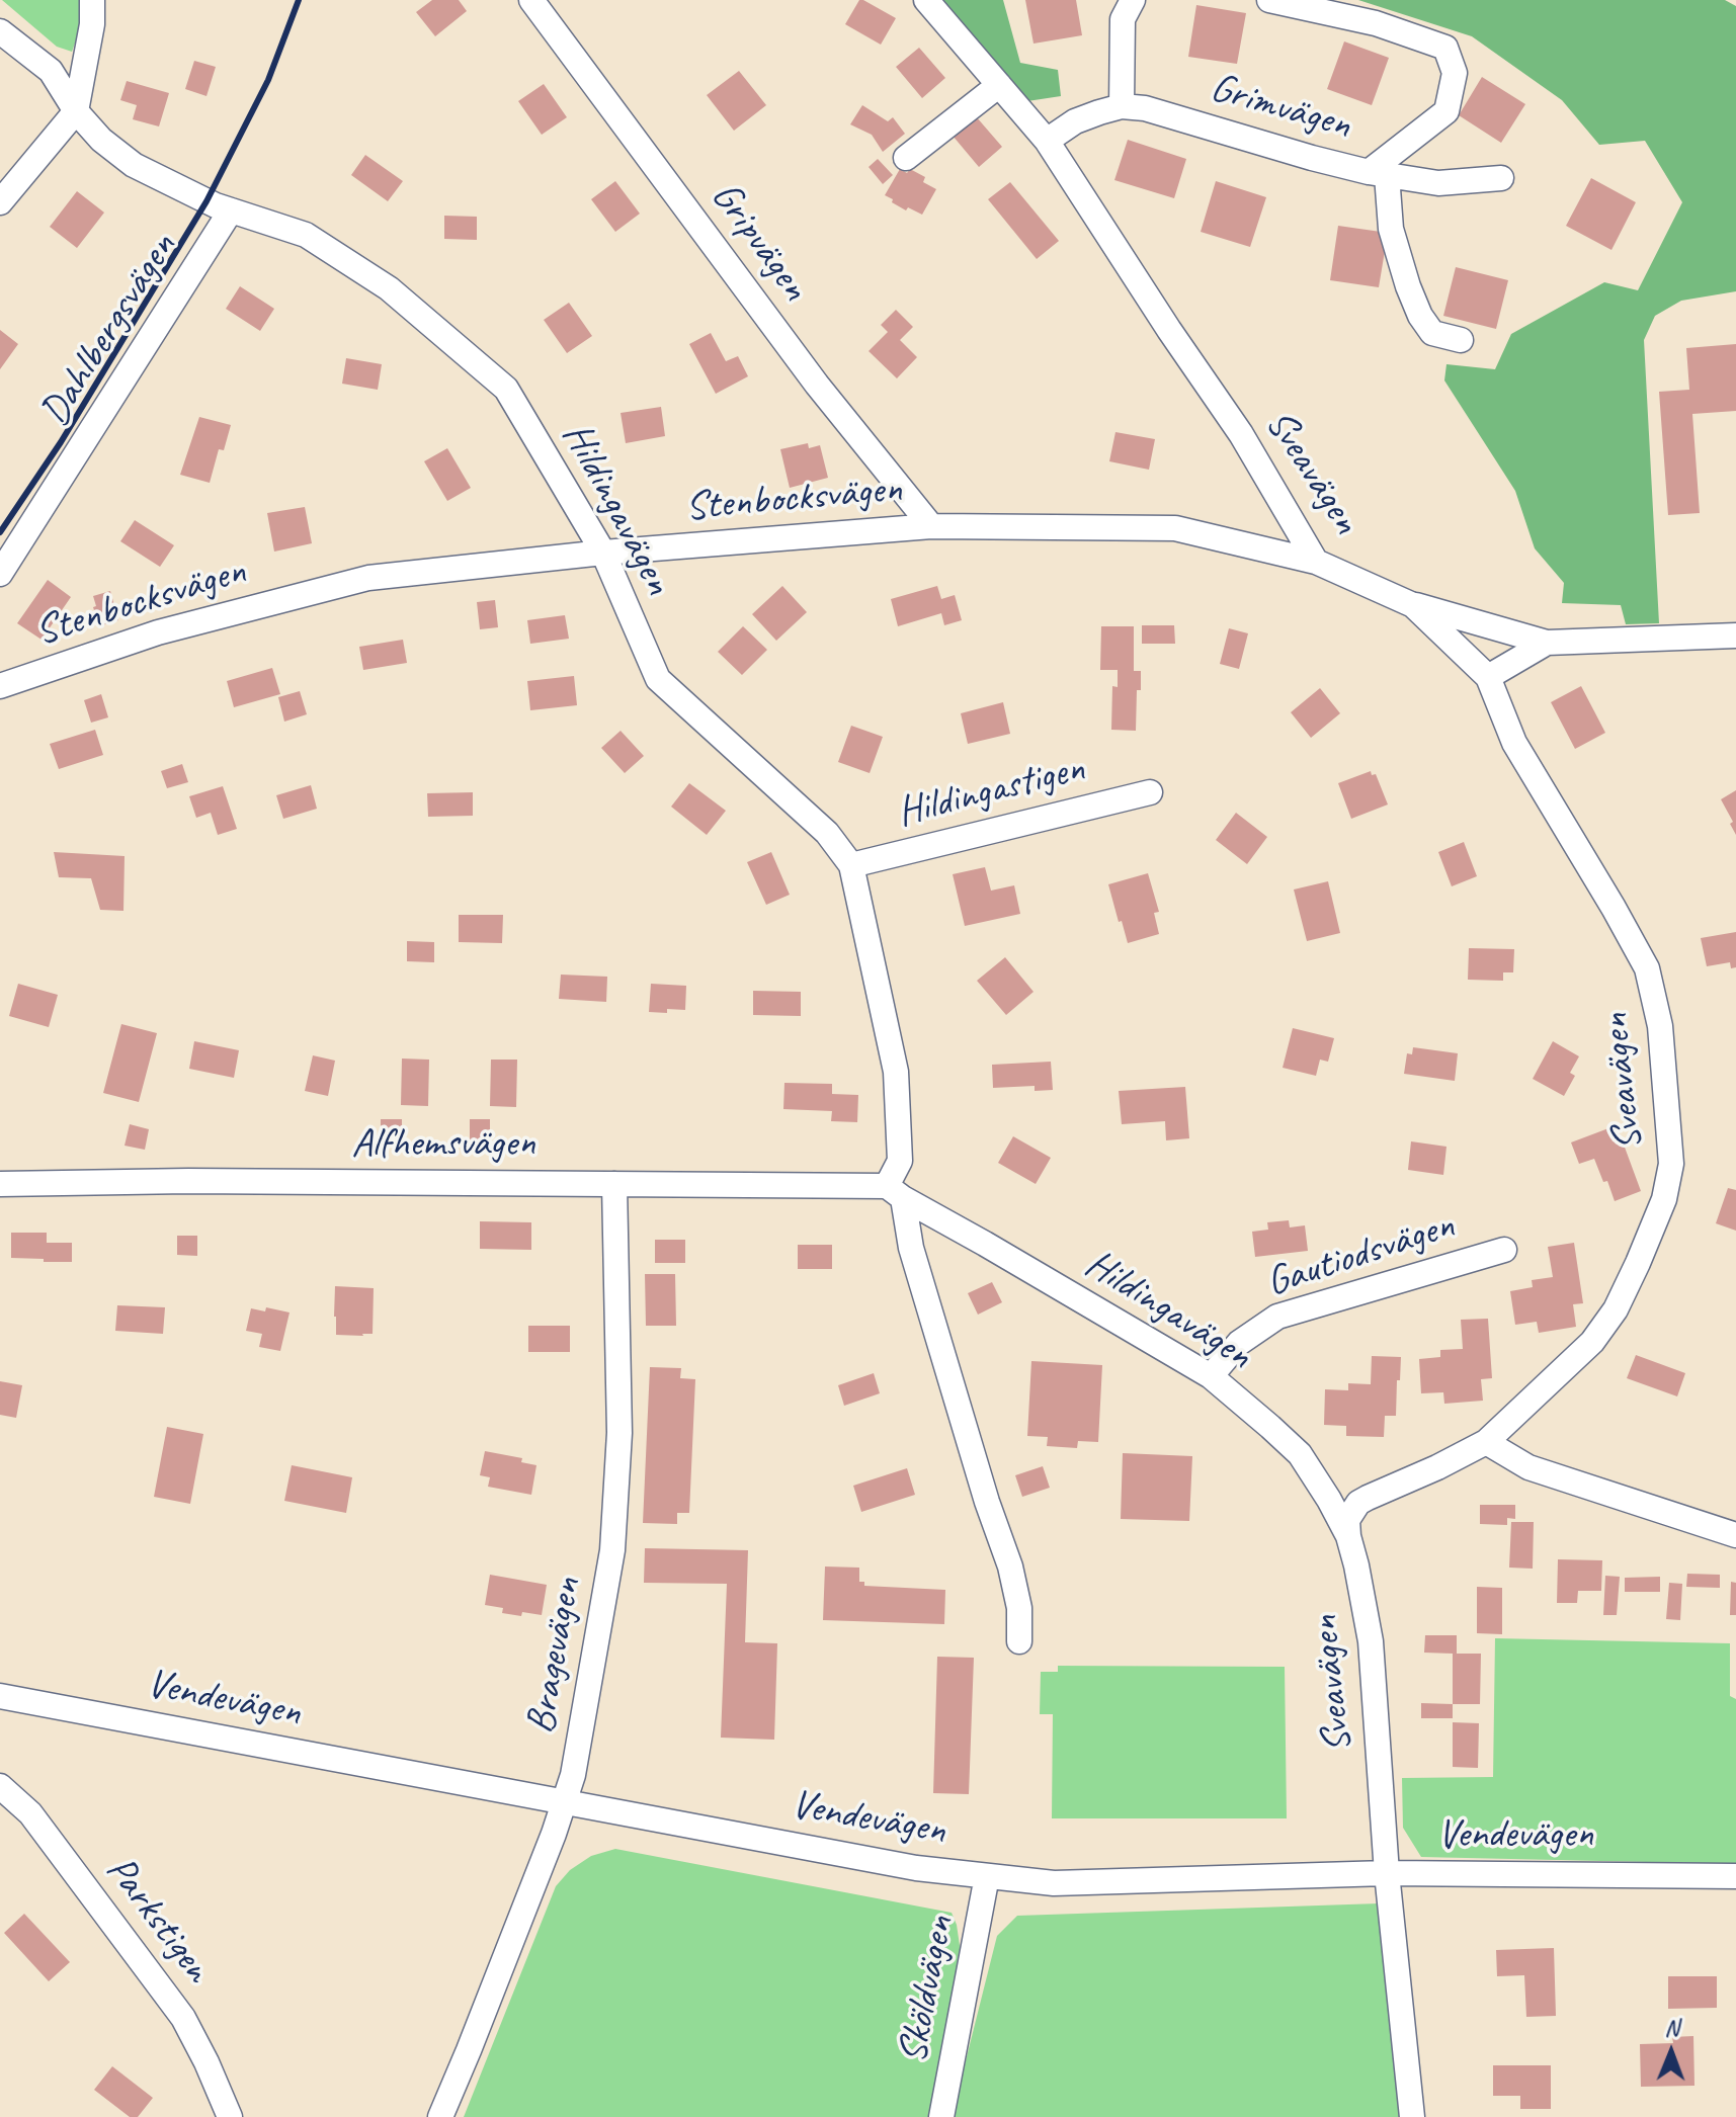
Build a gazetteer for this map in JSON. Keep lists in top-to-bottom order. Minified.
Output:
{"streets":{"street":["Grimvägen","Gripvägen","Dahlbergsvägen","Sveavägen","Stenbocksvägen","Hildingavägen","Hildingastigen","Alfhemsvägen","Gautiodsvägen","Bragevägen","Vendevägen","Parkstigen","Sköldvägen"]},"crossings":[["Grimvägen","Sveavägen"],["Gripvägen","Stenbocksvägen"],["Dahlbergsvägen","Hildingavägen"],["Sveavägen","Stenbocksvägen"],["Sveavägen","Hildingavägen"],["Sveavägen","Vendevägen"],["Stenbocksvägen","Hildingavägen"],["Hildingavägen","Hildingastigen"],["Hildingavägen","Alfhemsvägen"],["Hildingavägen","Gautiodsvägen"],["Alfhemsvägen","Bragevägen"],["Bragevägen","Vendevägen"],["Vendevägen","Sköldvägen"]],"north":"top"}
